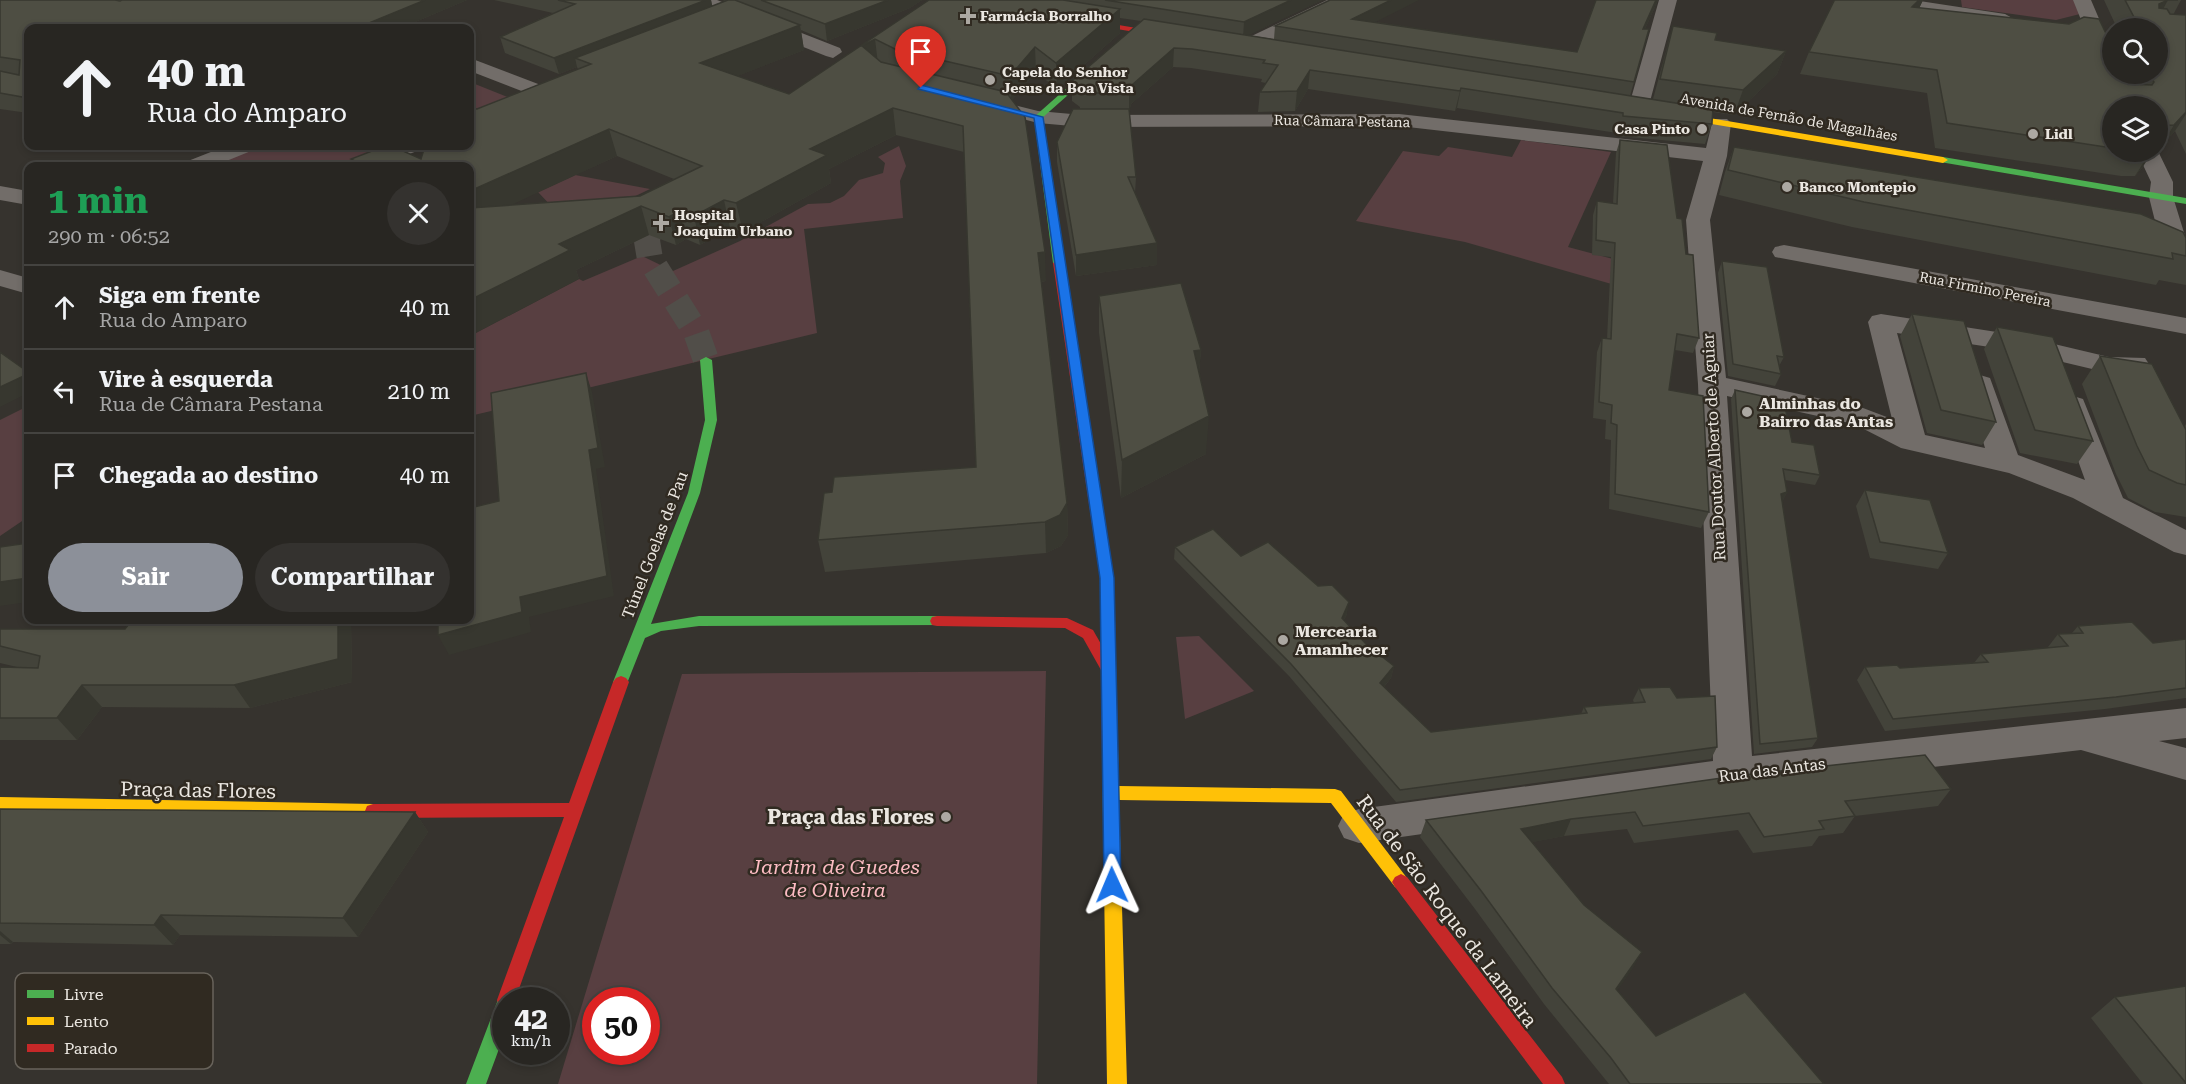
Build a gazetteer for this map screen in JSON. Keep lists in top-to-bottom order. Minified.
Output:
{"streets":{"main road":["Avenida de Fernão de Magalhães","Túnel Goelas de Pau","Praça das Flores","Rua de São Roque da Lameira"],"street":["Rua Câmara Pestana","Rua Firmino Pereira","Rua Doutor Alberto de Aguiar","Rua das Antas"]},"crossings":[["Avenida de Fernão de Magalhães","Rua Doutor Alberto de Aguiar"],["Rua Câmara Pestana","Rua Doutor Alberto de Aguiar"],["Rua Doutor Alberto de Aguiar","Rua das Antas"],["Rua das Antas","Rua de São Roque da Lameira"]],"parks":["Jardim de Guedes de Oliveira"],"places":{"health":["Farmácia Borralho","Hospital Joaquim Urbano"],"other":["Capela do Senhor Jesus da Boa Vista","Casa Pinto","Lidl","Banco Montepio","Alminhas do Bairro das Antas","Mercearia Amanhecer","Praça das Flores"]},"legend":["Livre","Lento","Parado"],"page":{"turn":["40 m","Rua do Amparo"],"heading":["1 min","290 m · 06:52"],"list":[{"name":"Siga em frente","note":"Rua do Amparo","value":"40 m"},{"name":"Vire à esquerda","note":"Rua de Câmara Pestana","value":"210 m"},{"name":"Chegada ao destino","value":"40 m"}],"buttons":["Sair","Compartilhar"],"speed":"42 km/h","limit":"50"}}
